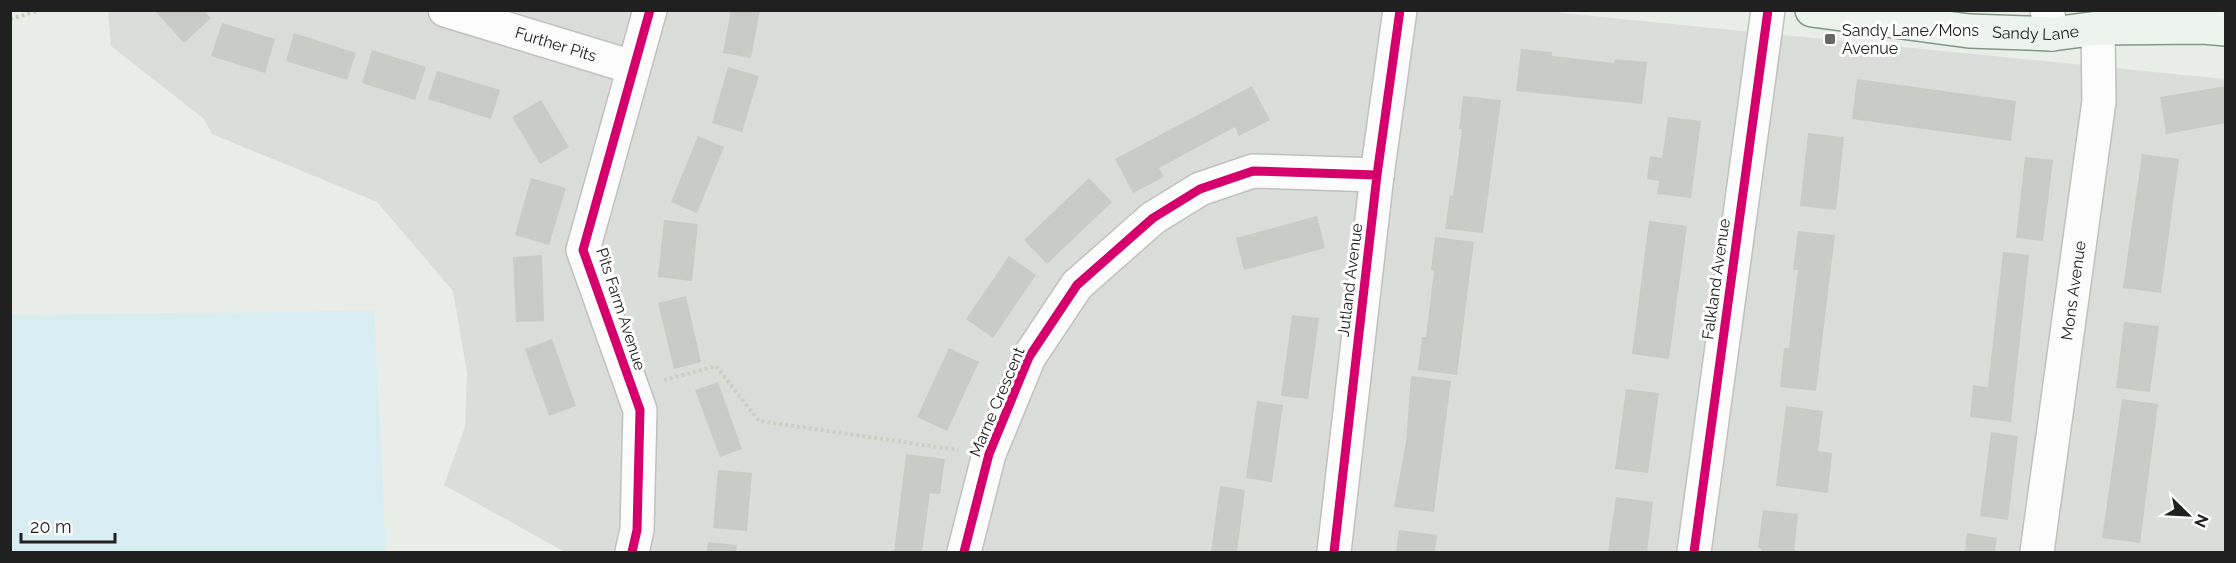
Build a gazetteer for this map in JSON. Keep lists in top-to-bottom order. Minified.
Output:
{"streets":{"main road":["Sandy Lane"],"street":["Further Pits","Falkland Avenue","Jutland Avenue","Mons Avenue","Pits Farm Avenue","Marne Crescent"]},"crossings":[["Sandy Lane","Mons Avenue"],["Further Pits","Pits Farm Avenue"],["Jutland Avenue","Marne Crescent"]],"places":{"transit":["Sandy Lane/Mons Avenue"]},"scale_bar":"20 m","north":"bottom right"}
